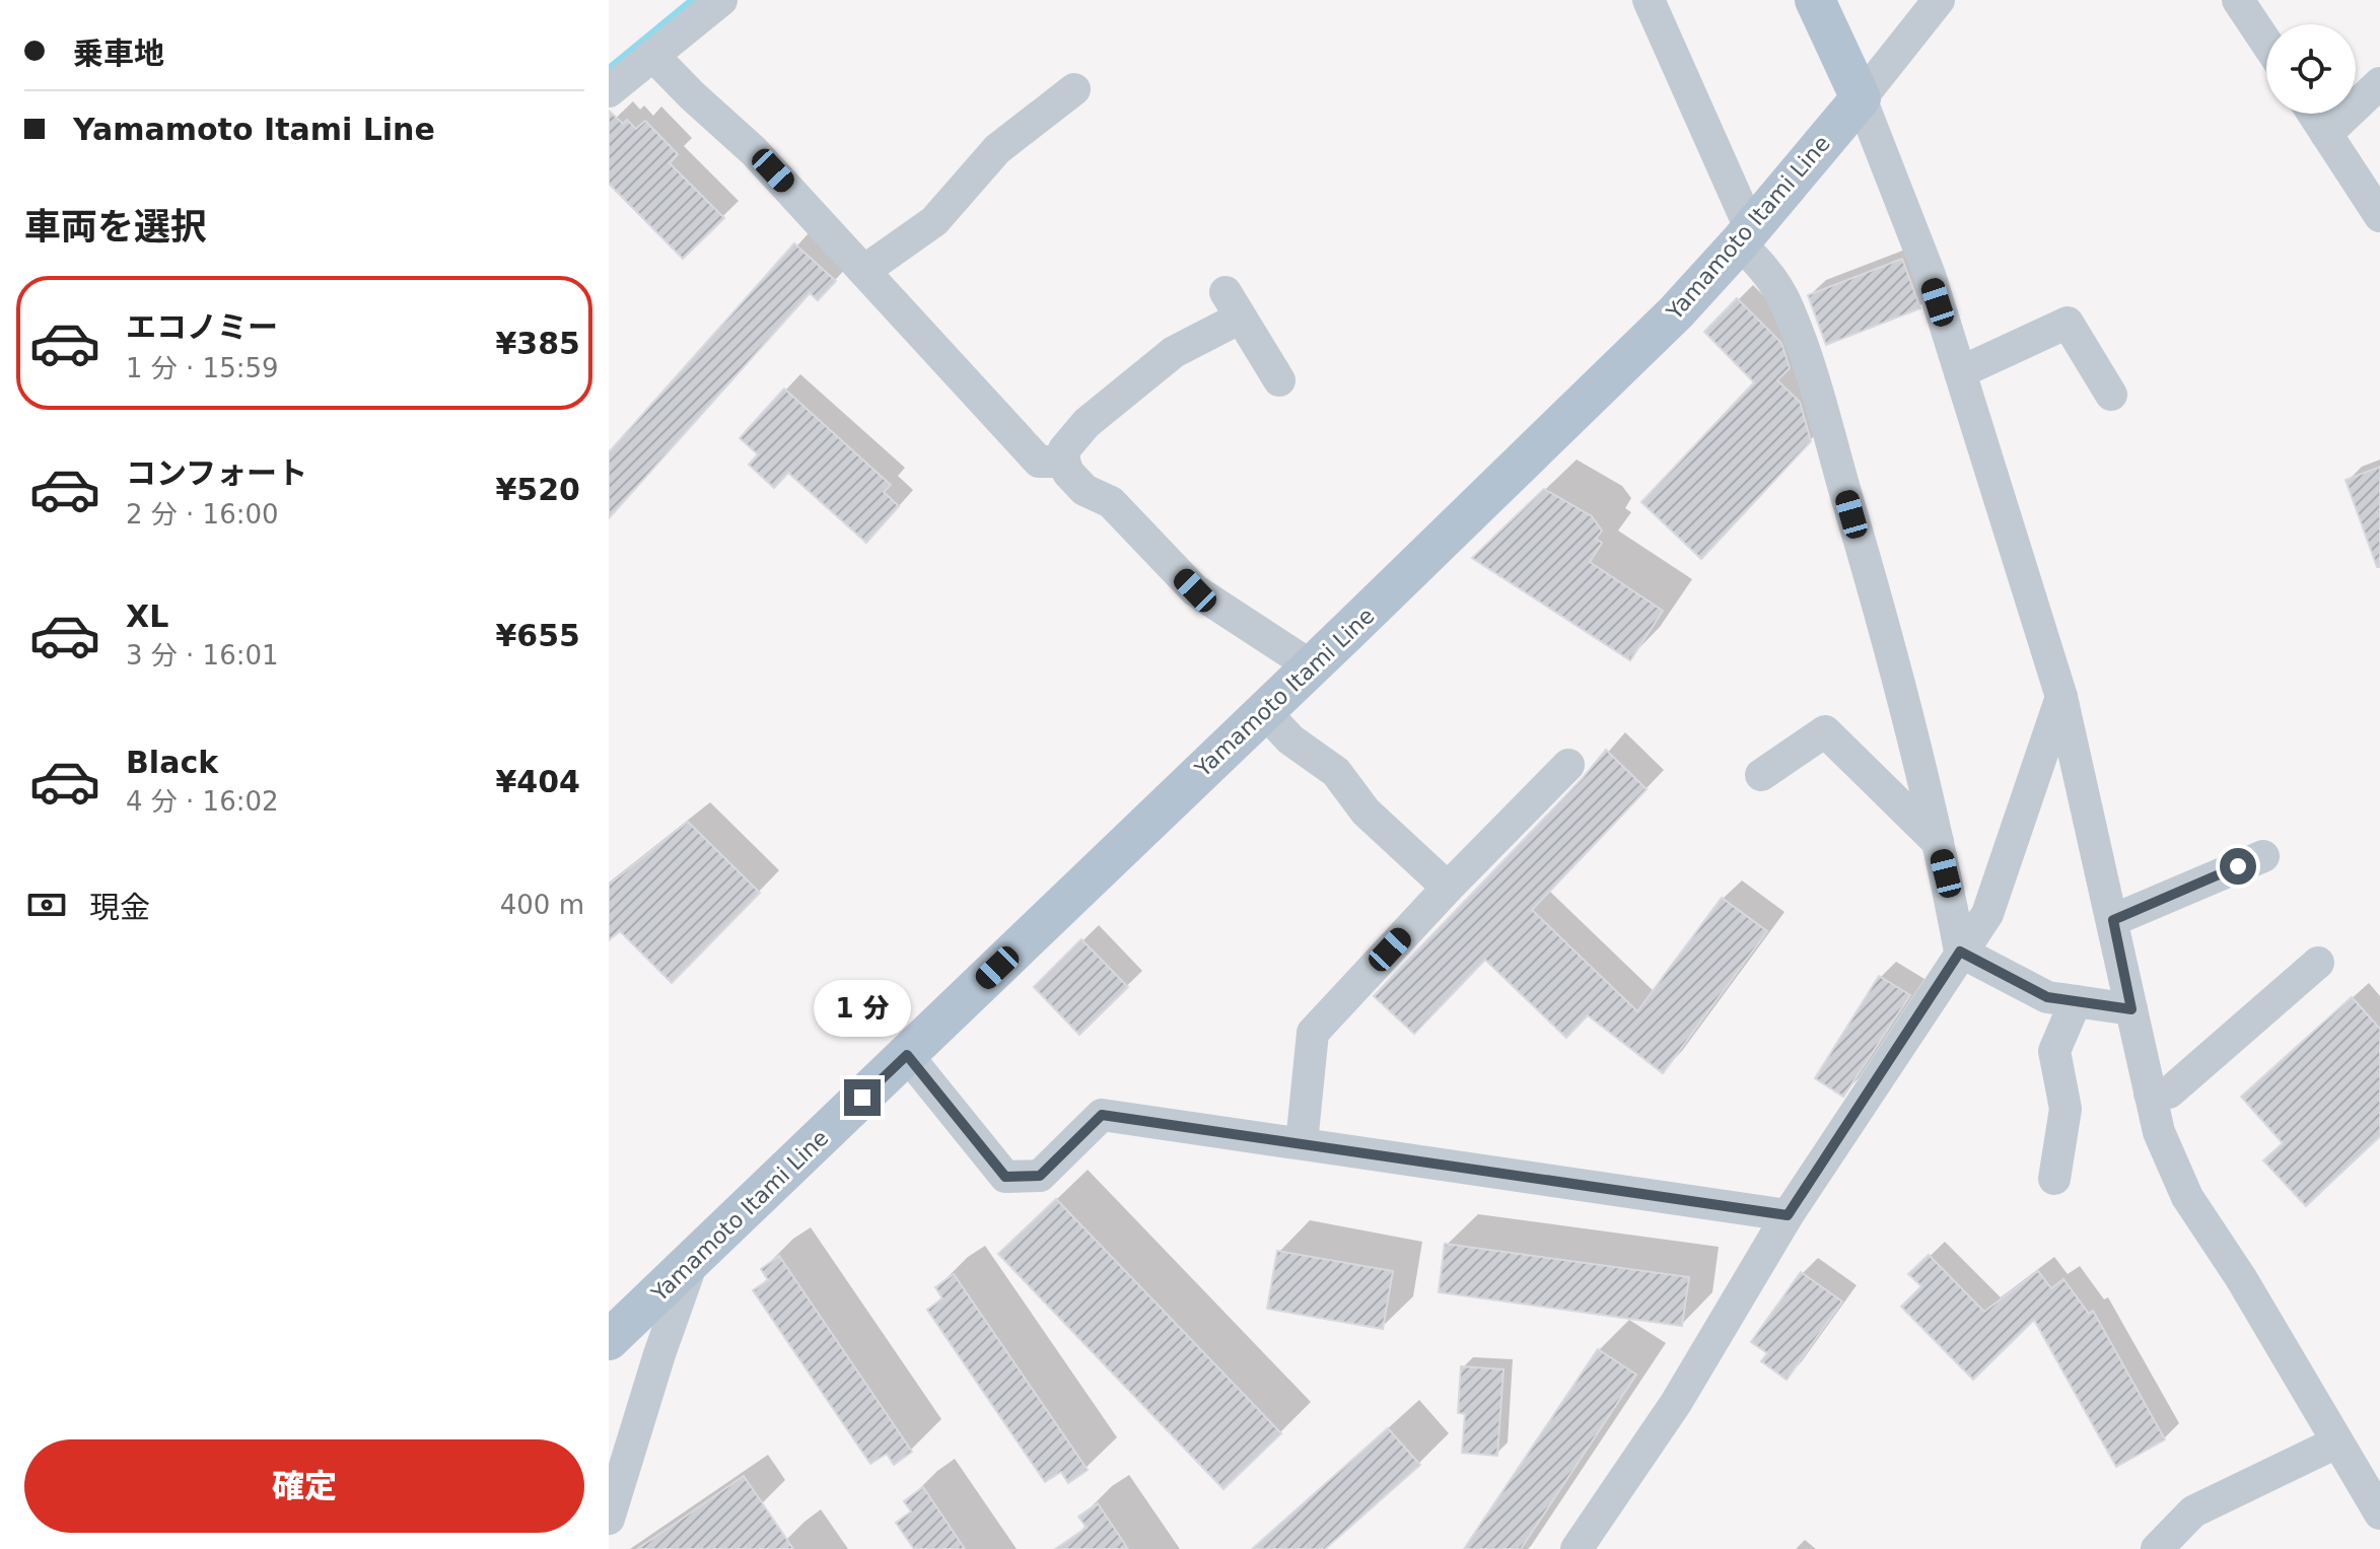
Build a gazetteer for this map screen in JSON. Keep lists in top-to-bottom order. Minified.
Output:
{"streets":{"main road":["Yamamoto Itami Line"]},"page":{"banner":["乗車地","Yamamoto Itami Line"],"heading":"車両を選択","list":[{"name":"エコノミー","note":"1 分 · 15:59","value":"¥385"},{"name":"コンフォート","note":"2 分 · 16:00","value":"¥520"},{"name":"XL","note":"3 分 · 16:01","value":"¥655"},{"name":"Black","note":"4 分 · 16:02","value":"¥404"}],"pay":["現金","400 m"],"bubble":"1 分","buttons":"確定"}}
